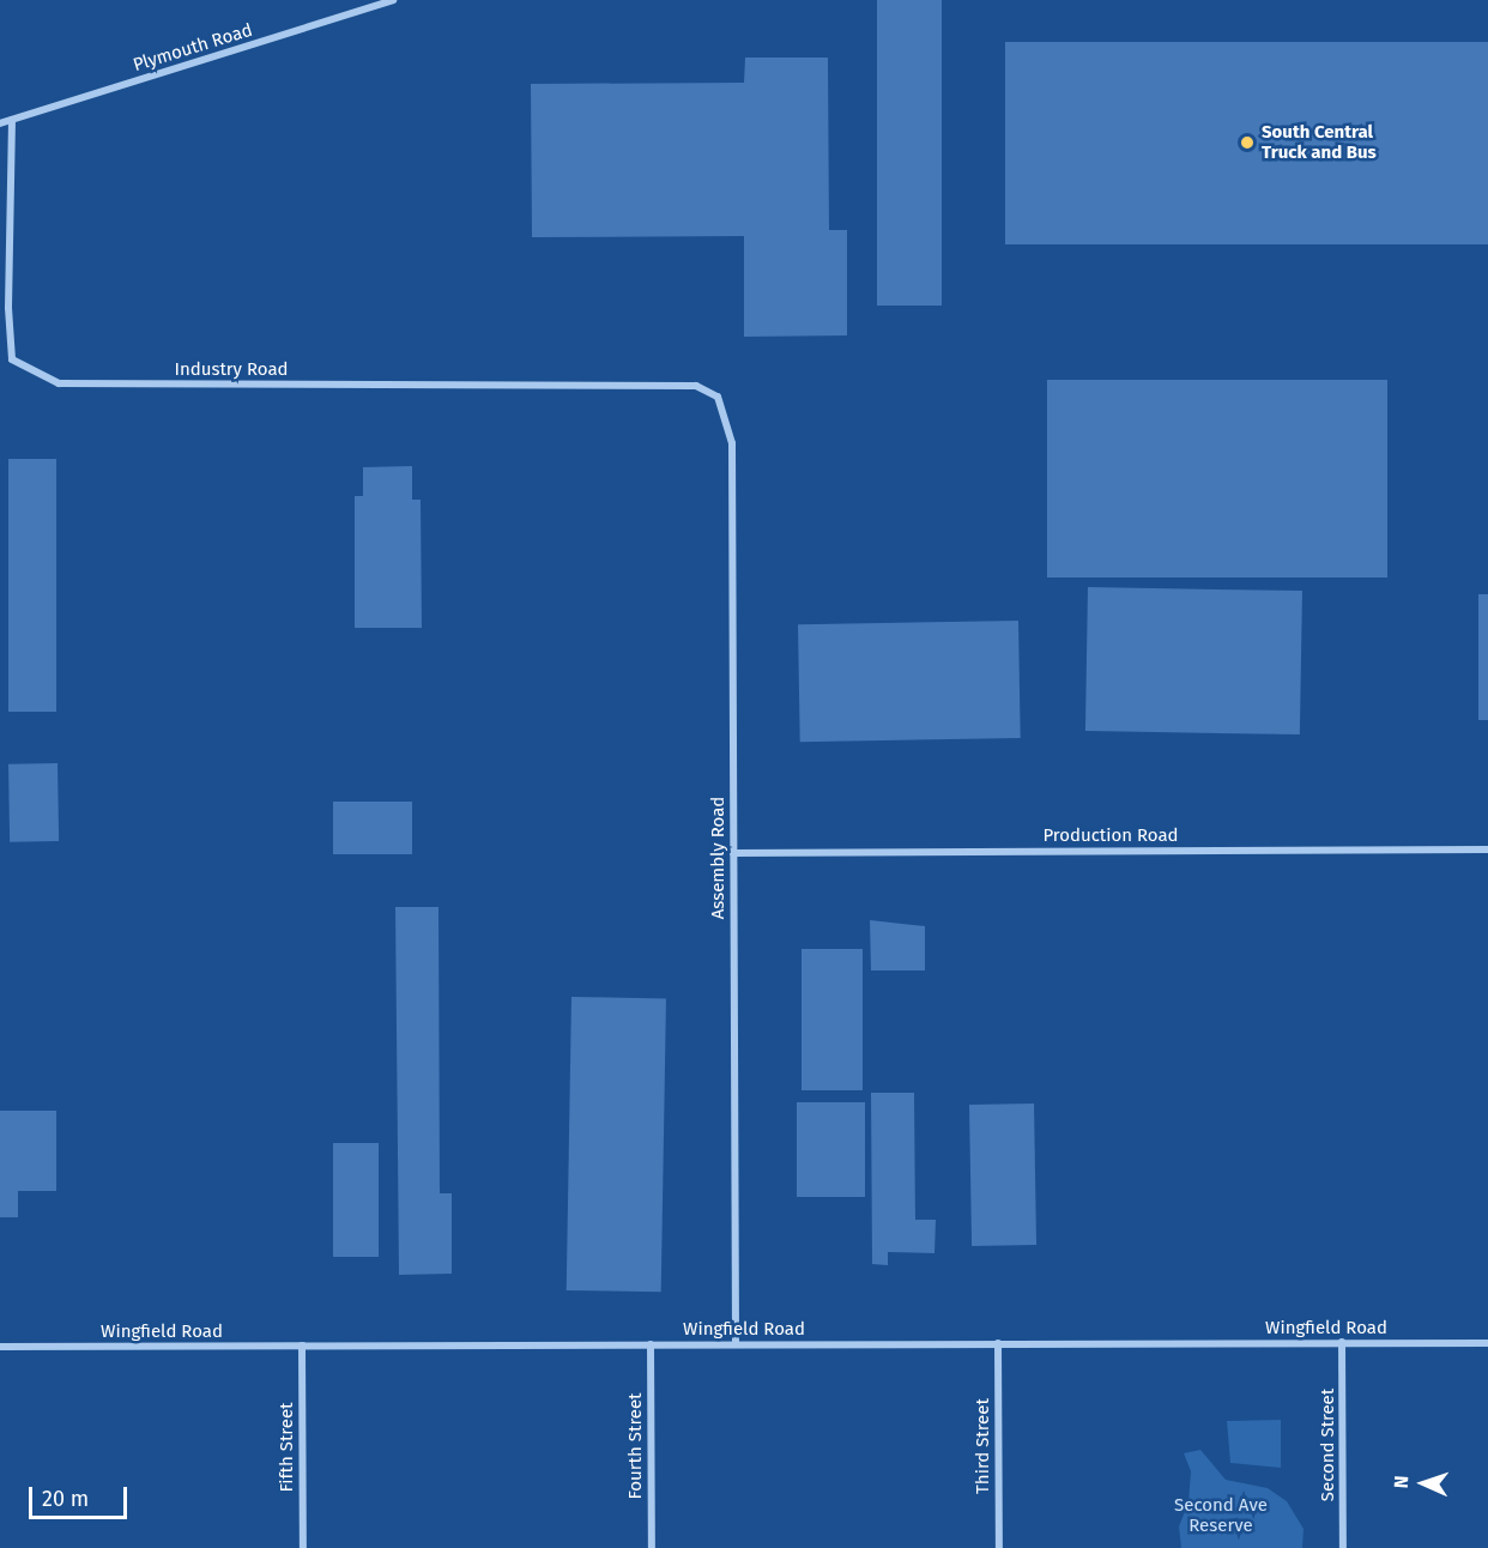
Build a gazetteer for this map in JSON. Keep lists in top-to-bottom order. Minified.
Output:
{"streets":{"street":["Plymouth Road","Industry Road","Production Road","Assembly Road","Wingfield Road","Second Street","Fourth Street","Third Street","Fifth Street"]},"crossings":[["Plymouth Road","Industry Road"],["Industry Road","Assembly Road"],["Production Road","Assembly Road"],["Assembly Road","Wingfield Road"],["Wingfield Road","Second Street"],["Wingfield Road","Fourth Street"],["Wingfield Road","Third Street"],["Wingfield Road","Fifth Street"]],"parks":["Second Ave Reserve"],"places":["South Central Truck and Bus"],"scale_bar":"20 m","north":"left"}
